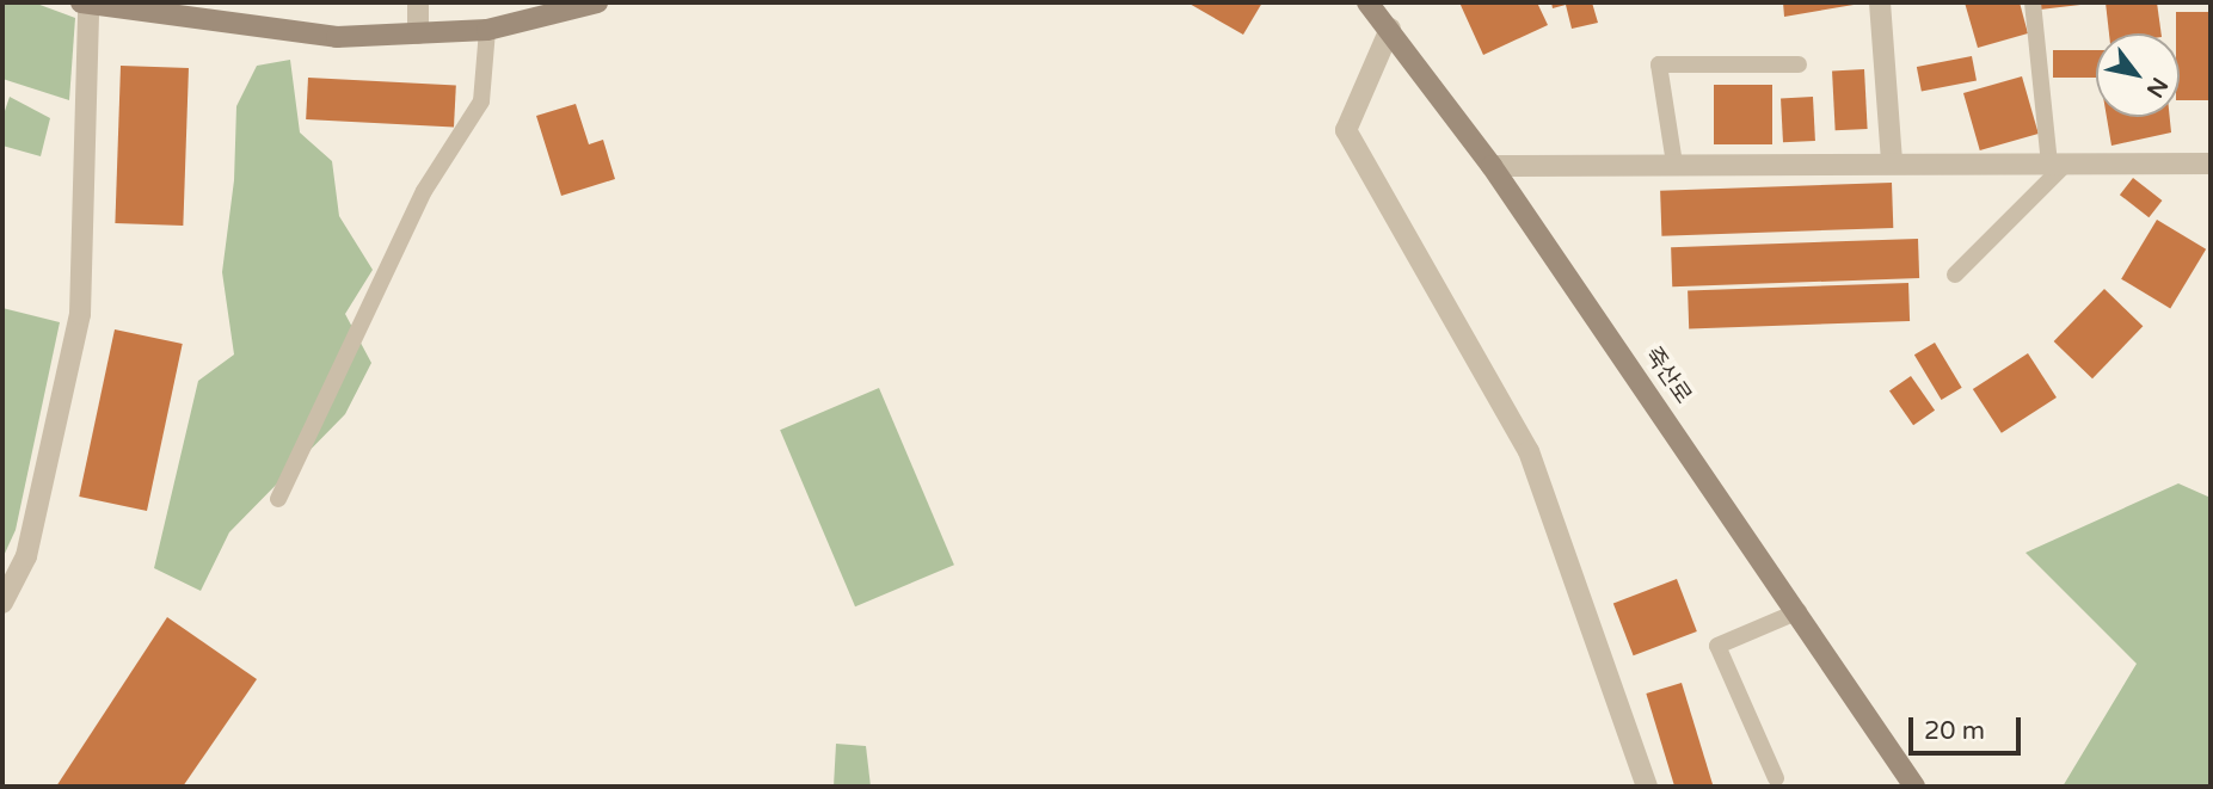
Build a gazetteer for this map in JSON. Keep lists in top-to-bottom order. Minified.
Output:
{"streets":{"street":["죽산로"]},"scale_bar":"20 m","north":"bottom right"}
